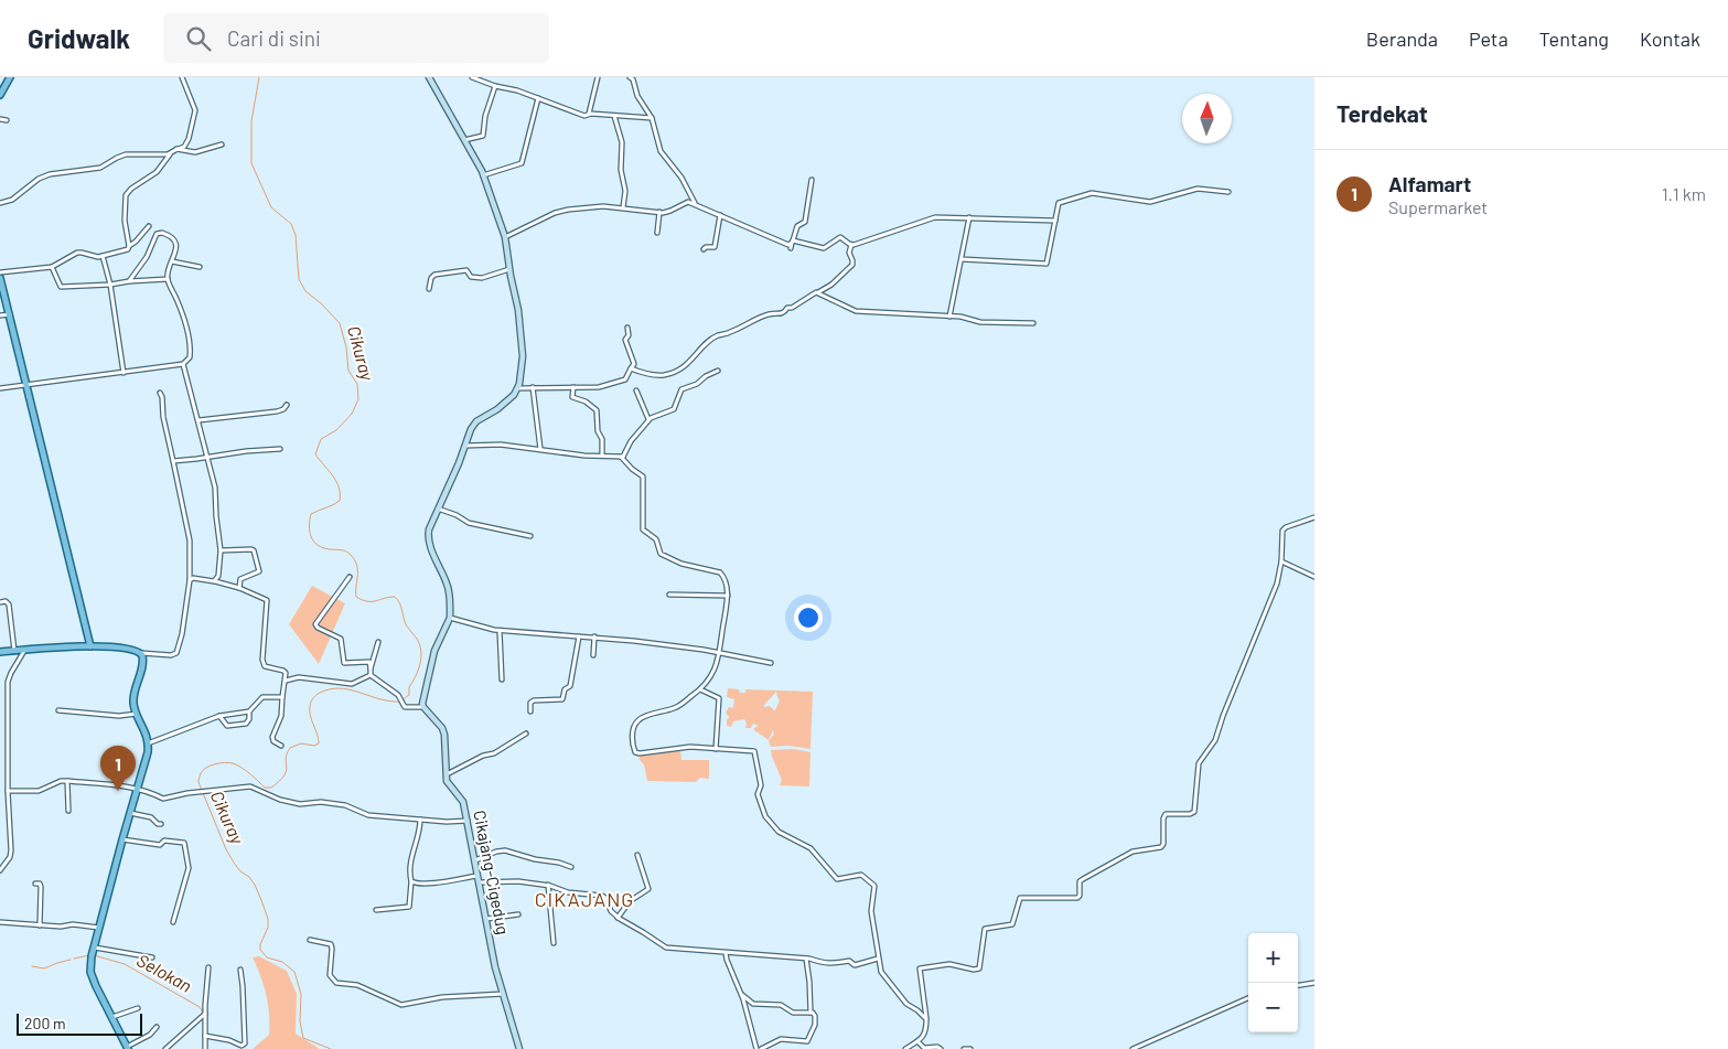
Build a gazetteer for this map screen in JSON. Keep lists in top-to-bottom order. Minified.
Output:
{"streets":{"street":["Cikajang-Cigedug"]},"districts":["CIKAJANG"],"water":["Cikuray","Selokan"],"scale_bar":"200 m","north":"top","page":{"header":"Gridwalk","search":"Cari di sini","nav":["Beranda","Peta","Tentang","Kontak"],"heading":"Terdekat","list":[{"mark":"1","name":"Alfamart","note":"Supermarket","value":"1.1 km"}],"pins":"1","map_buttons":["+","−"],"scale":"200 m"}}
